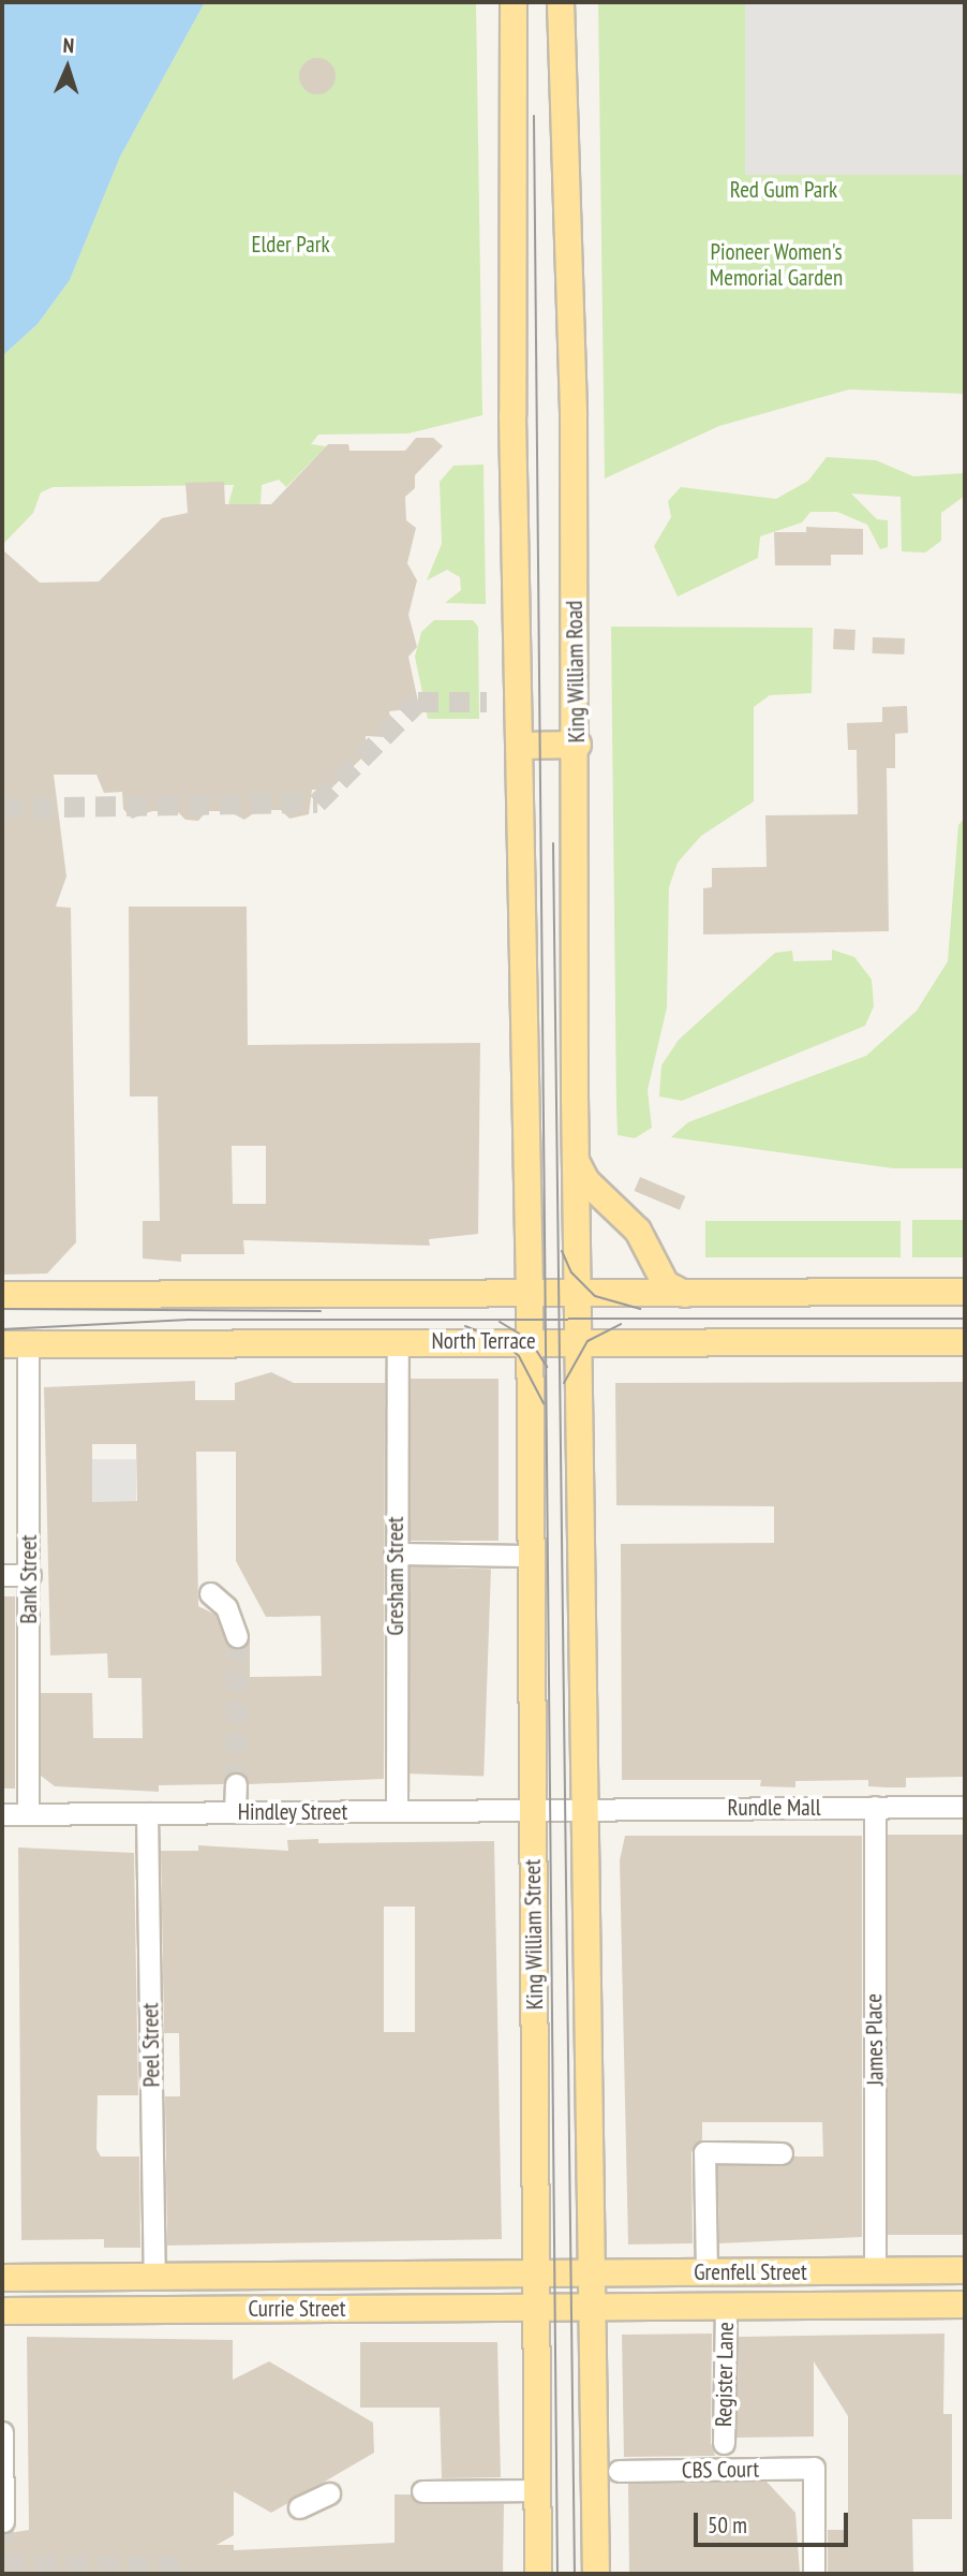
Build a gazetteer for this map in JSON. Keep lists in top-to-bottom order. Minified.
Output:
{"streets":{"main road":["King William Road","North Terrace","King William Street","Grenfell Street","Currie Street"],"street":["Gresham Street","Bank Street","Rundle Mall","Hindley Street","James Place","Peel Street","Register Lane","CBS Court"]},"crossings":[["King William Road","North Terrace"],["North Terrace","Gresham Street"],["North Terrace","Bank Street"],["North Terrace","King William Street"],["Gresham Street","Hindley Street"],["Bank Street","Hindley Street"],["Rundle Mall","Hindley Street"],["Rundle Mall","James Place"],["Hindley Street","King William Street"],["Hindley Street","Peel Street"],["King William Street","Grenfell Street"],["King William Street","Currie Street"],["James Place","Grenfell Street"],["Peel Street","Currie Street"],["Grenfell Street","Currie Street"],["Grenfell Street","Register Lane"]],"parks":["Red Gum Park","Elder Park","Pioneer Women's Memorial Garden"],"scale_bar":"50 m","north":"top"}
